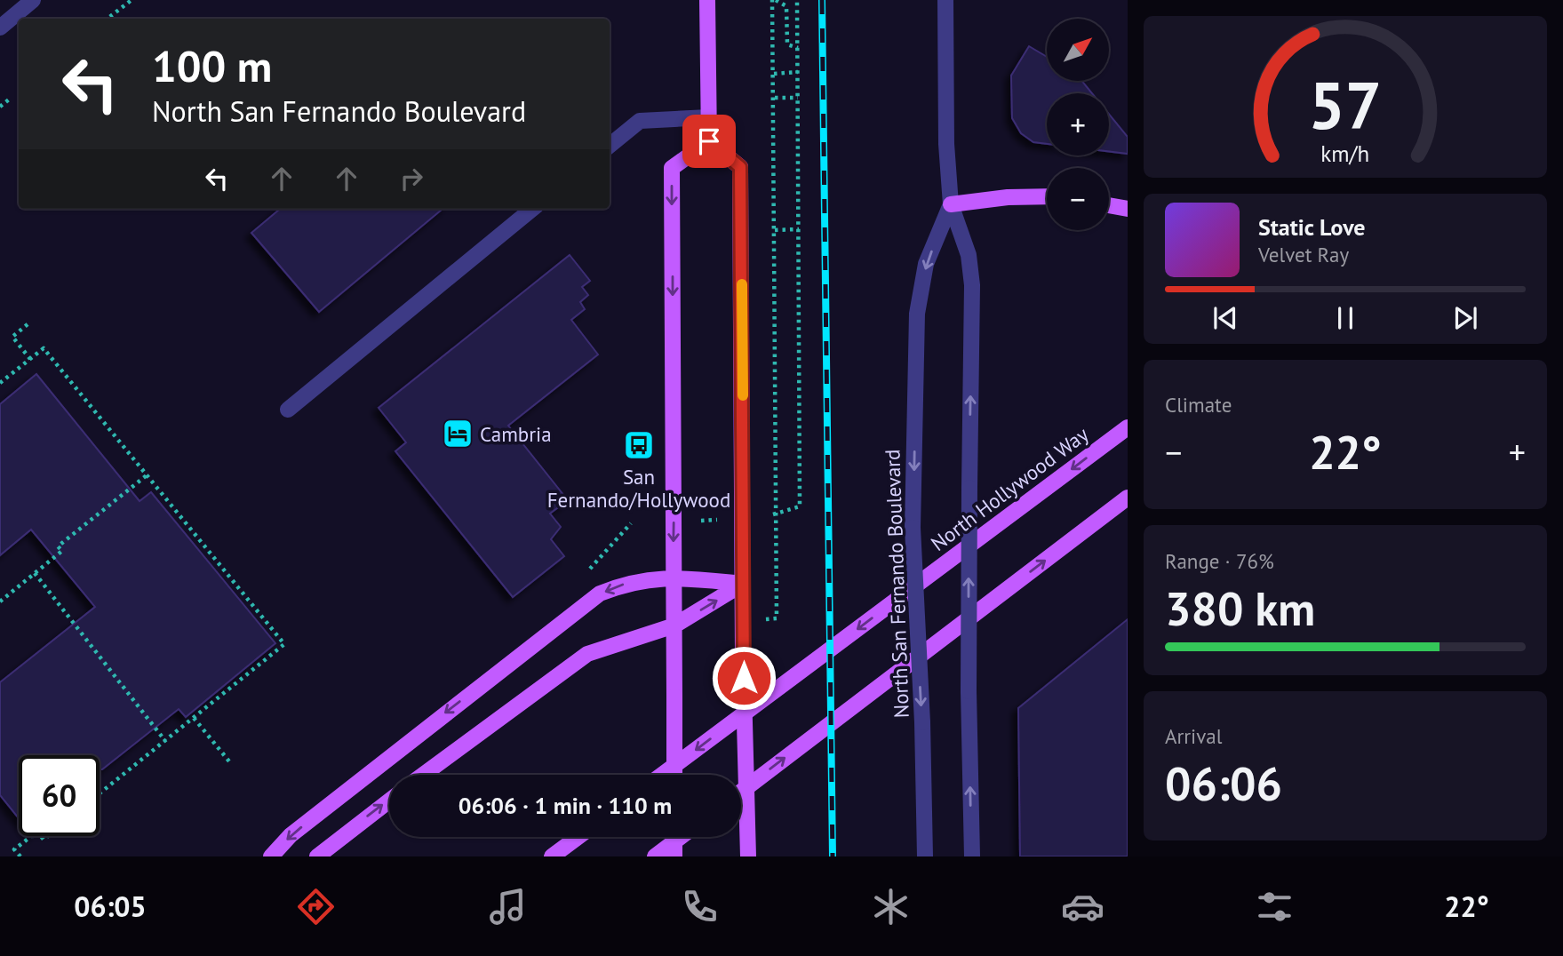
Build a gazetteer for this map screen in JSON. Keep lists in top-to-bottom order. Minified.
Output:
{"streets":{"main road":["North Hollywood Way"],"street":["North San Fernando Boulevard"]},"places":{"hotel":["Cambria"],"bus stop":["San Fernando/Hollywood"]},"north":"top right","page":{"map_buttons":["+","−"],"turn":["100 m","North San Fernando Boulevard"],"song":["Static Love","Velvet Ray"],"tile":["Climate",["Range · 76%","380 km"],["Arrival","06:06"]],"heat":["−","22°","+"],"limit":"60","trip":"06:06 · 1 min · 110 m","tabs":["06:05","22°"],"gauge":["57","km/h"]}}
